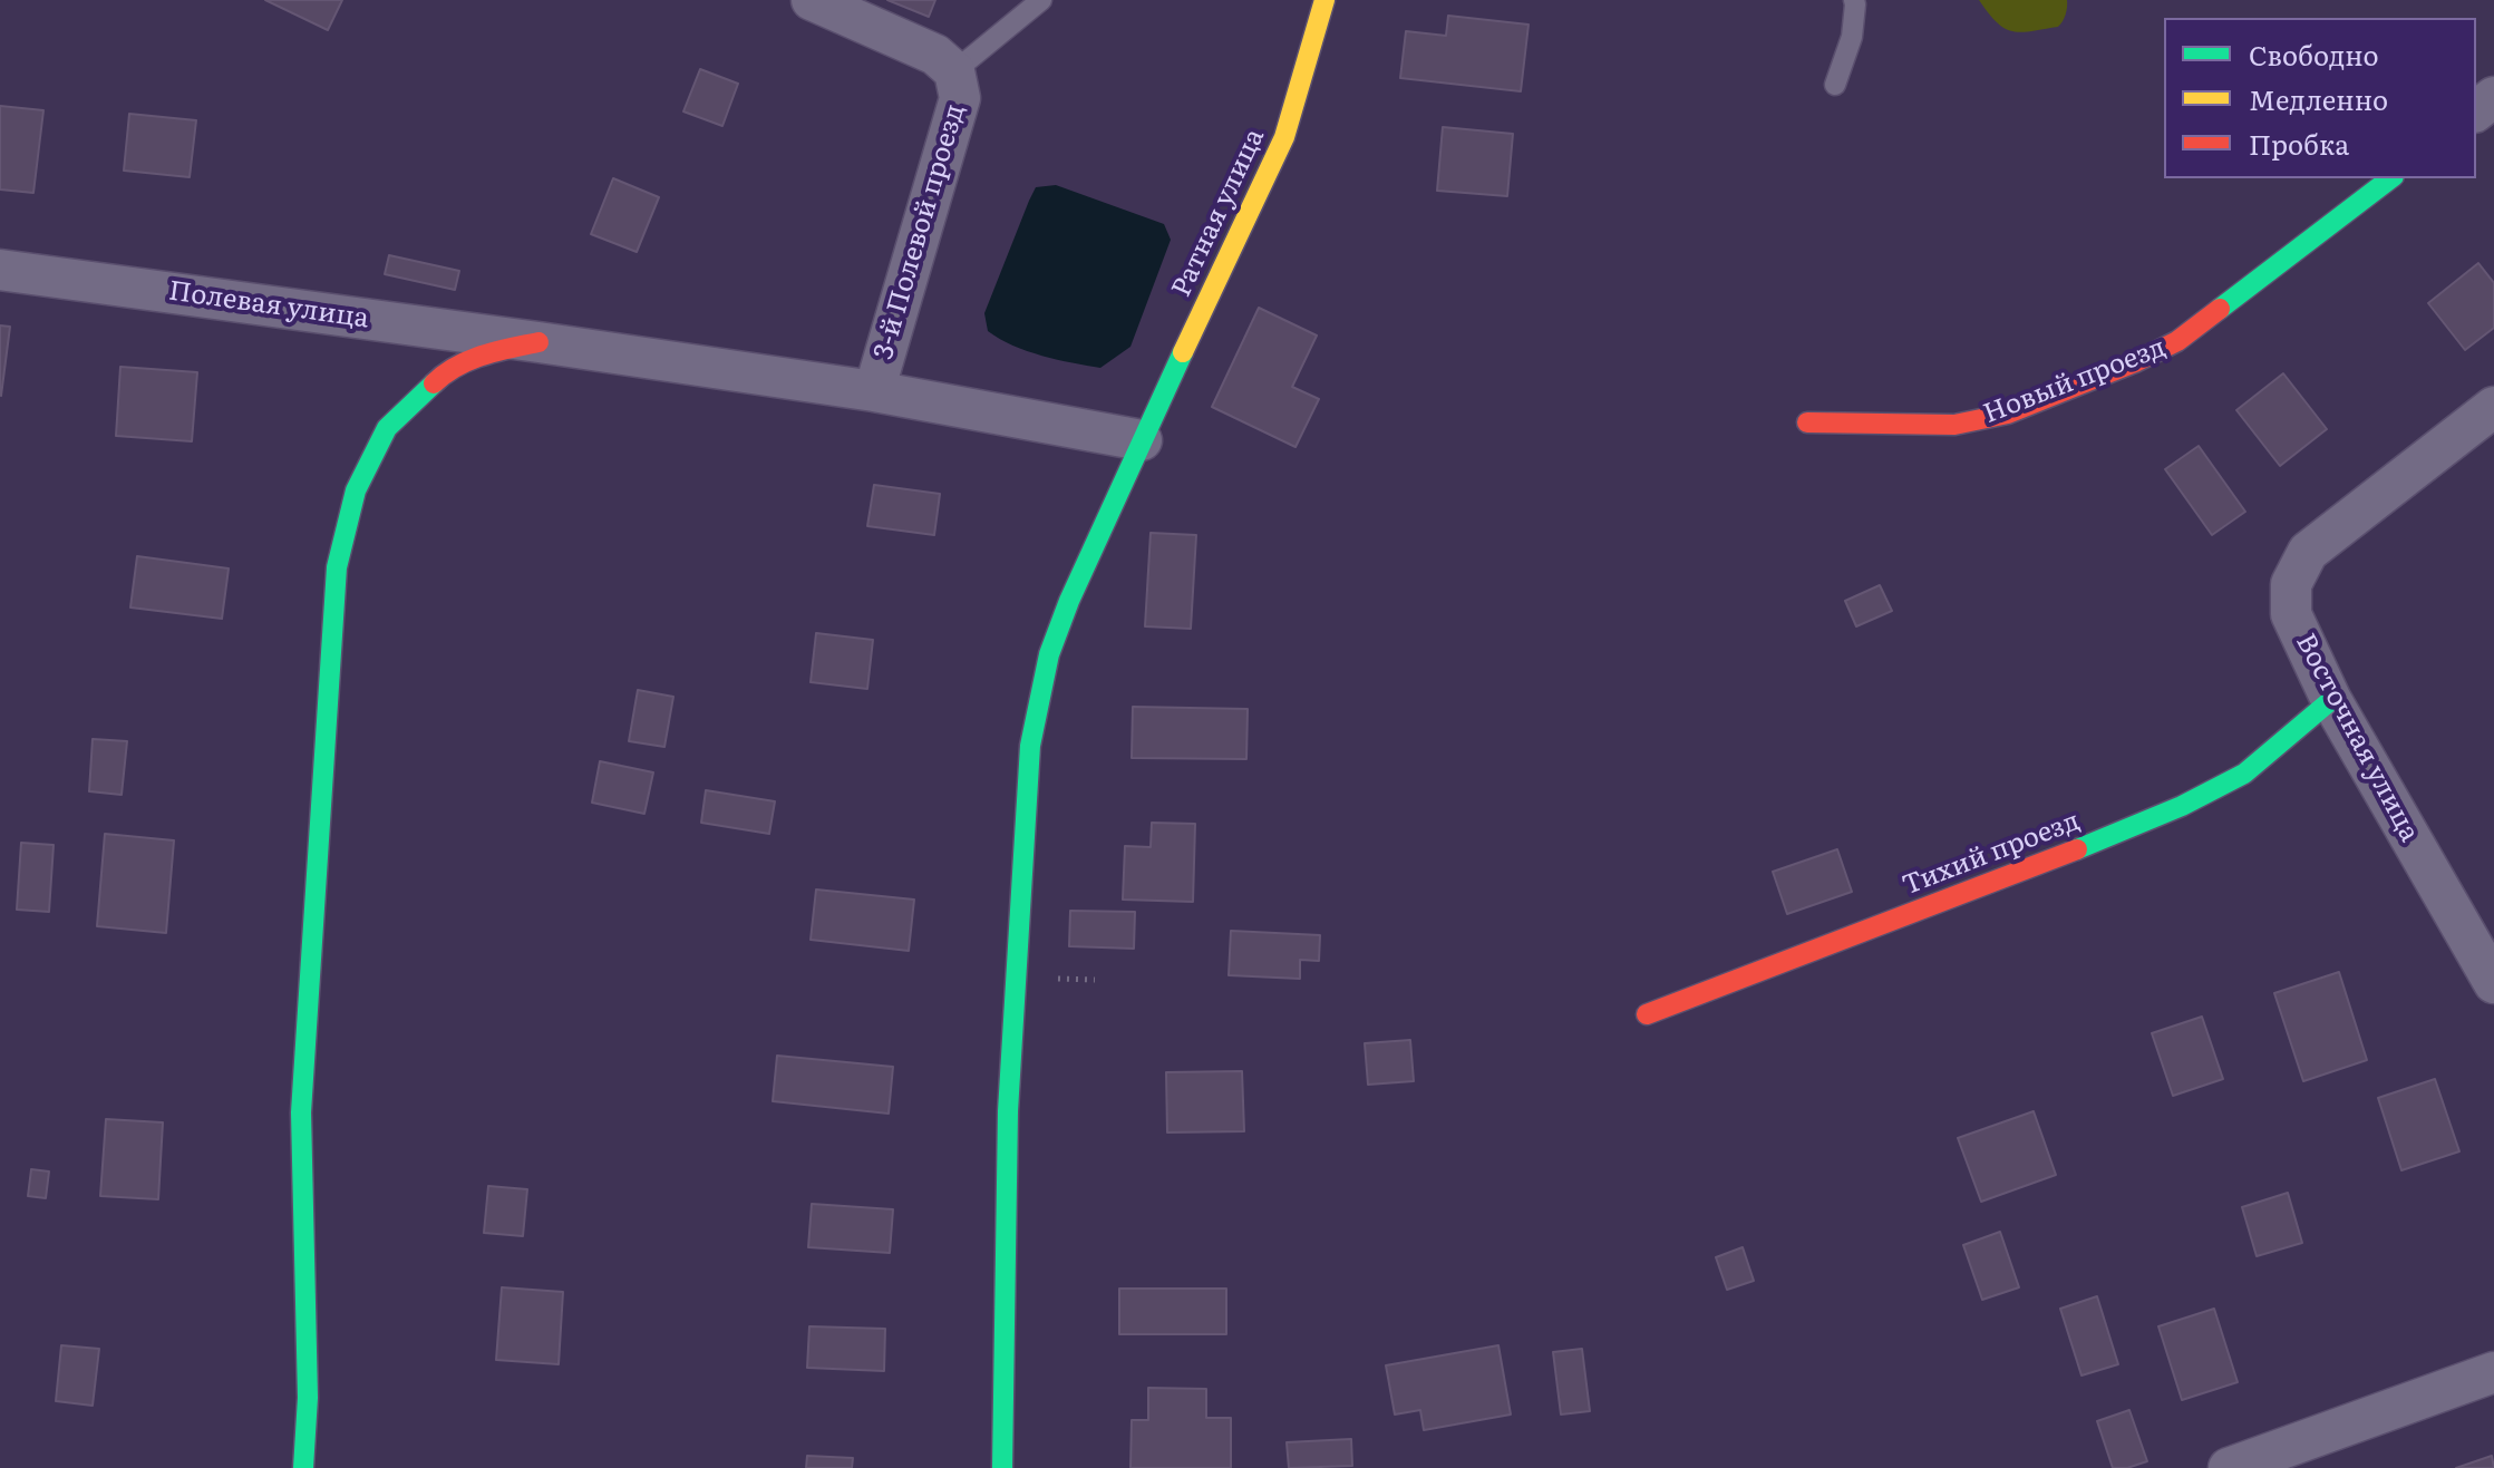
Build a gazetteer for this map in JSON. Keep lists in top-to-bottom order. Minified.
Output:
{"streets":{"street":["Ратная улица","3-й Полевой проезд","Полевая улица","Новый проезд","Восточная улица","Тихий проезд"]},"crossings":[["Ратная улица","Полевая улица"],["3-й Полевой проезд","Полевая улица"],["Восточная улица","Тихий проезд"]],"legend":["Свободно","Медленно","Пробка"]}
